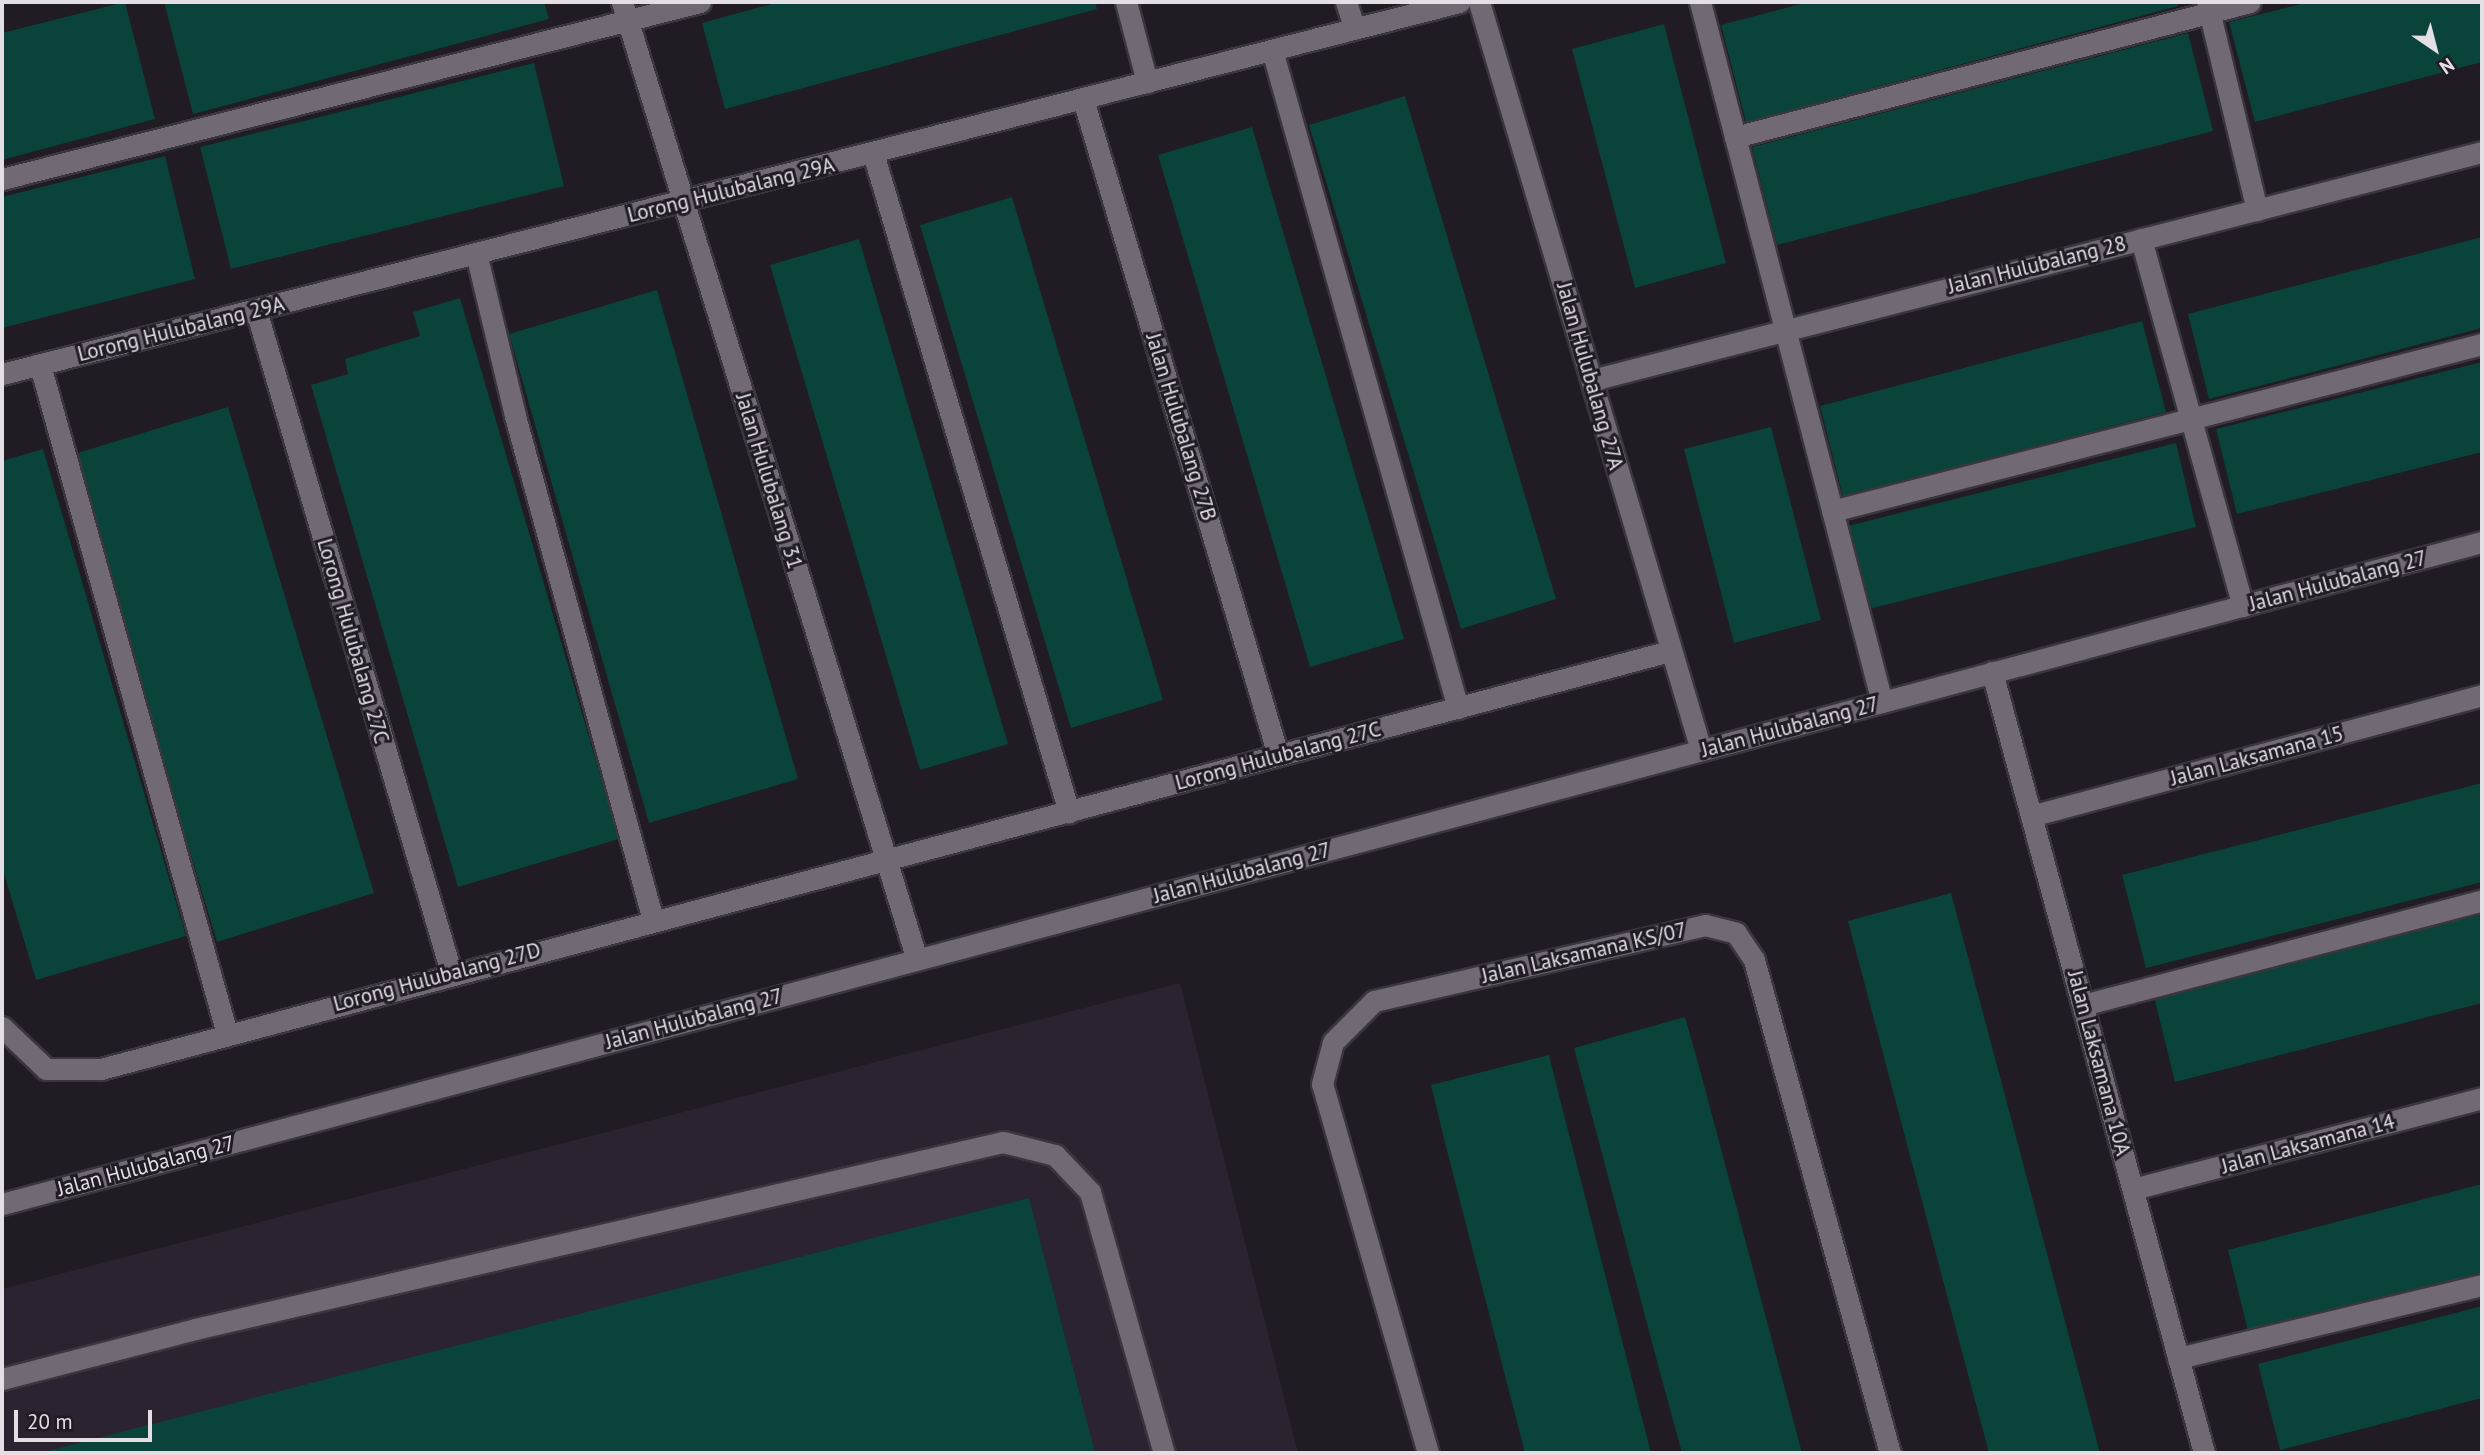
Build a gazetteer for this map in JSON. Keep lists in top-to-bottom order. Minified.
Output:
{"streets":{"street":["Lorong Hulubalang 29A","Jalan Hulubalang 28","Jalan Hulubalang 27A","Jalan Hulubalang 27B","Jalan Hulubalang 31","Jalan Hulubalang 27","Lorong Hulubalang 27C","Jalan Laksamana 15","Jalan Laksamana KS/07","Lorong Hulubalang 27D","Jalan Laksamana 10A","Jalan Laksamana 14"]},"crossings":[["Lorong Hulubalang 29A","Jalan Hulubalang 27B"],["Lorong Hulubalang 29A","Jalan Hulubalang 31"],["Lorong Hulubalang 29A","Lorong Hulubalang 27C"],["Jalan Hulubalang 28","Jalan Hulubalang 27A"],["Jalan Hulubalang 27A","Jalan Hulubalang 27"],["Jalan Hulubalang 27A","Lorong Hulubalang 27C"],["Jalan Hulubalang 27B","Lorong Hulubalang 27C"],["Jalan Hulubalang 31","Jalan Hulubalang 27"],["Jalan Hulubalang 31","Lorong Hulubalang 27C"],["Jalan Hulubalang 31","Lorong Hulubalang 27D"],["Jalan Hulubalang 27","Jalan Laksamana 10A"],["Lorong Hulubalang 27C","Lorong Hulubalang 27D"],["Jalan Laksamana 15","Jalan Laksamana 10A"],["Jalan Laksamana 10A","Jalan Laksamana 14"]],"scale_bar":"20 m","north":"bottom right"}
